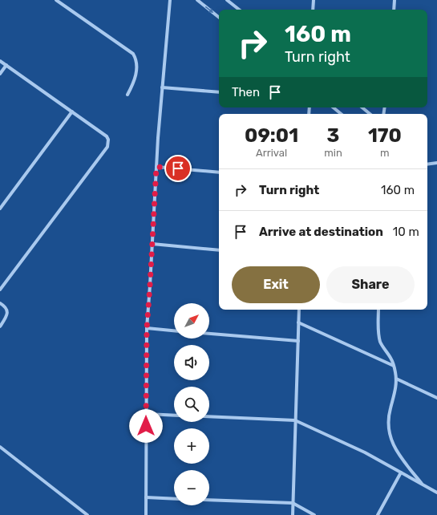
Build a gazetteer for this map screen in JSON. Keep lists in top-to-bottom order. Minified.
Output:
{"north":"top right","page":{"turn":["160 m","Turn right"],"then":"Then","eta":["09:01","Arrival","3","min","170","m"],"list":[{"name":"Turn right","value":"160 m"},{"name":"Arrive at destination","value":"10 m"}],"buttons":["Exit","Share"],"map_buttons":["+","−"]}}
